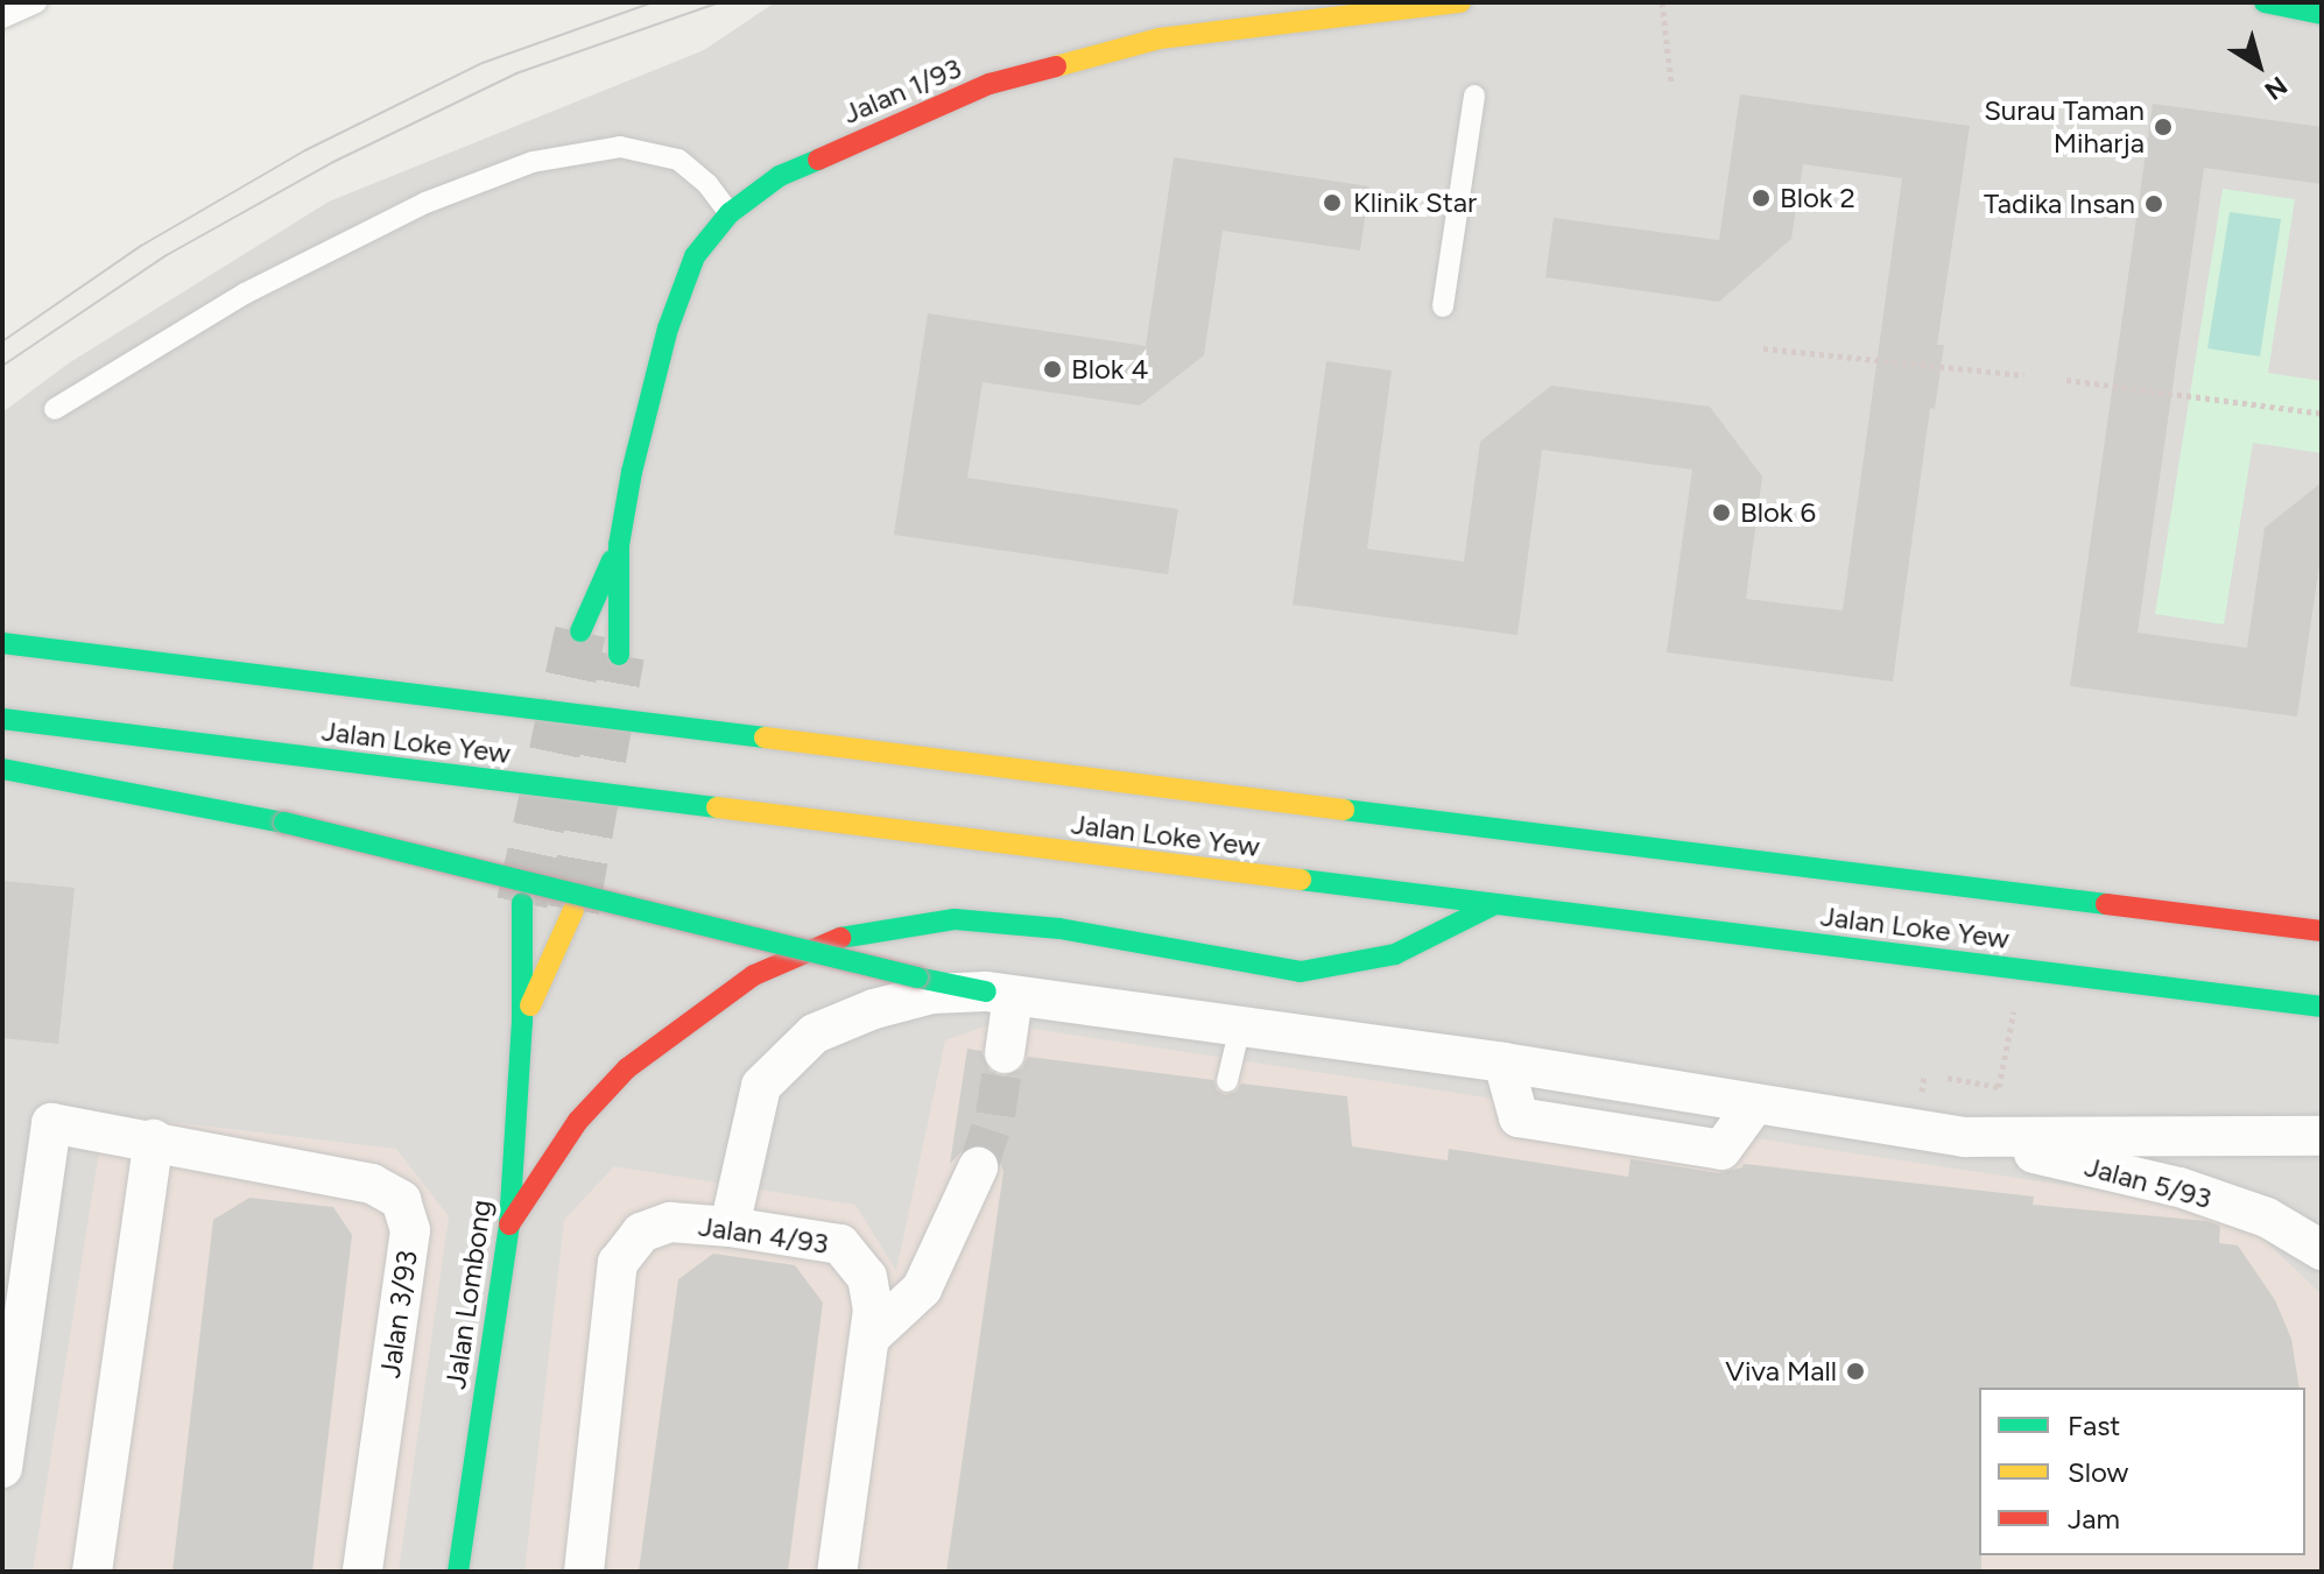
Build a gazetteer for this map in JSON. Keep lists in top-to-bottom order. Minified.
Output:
{"streets":{"main road":["Jalan 1/93","Jalan Loke Yew","Jalan Lombong"],"street":["Jalan 5/93","Jalan 4/93","Jalan 3/93"]},"places":["Surau Taman Miharja","Blok 2","Klinik Star","Tadika Insan","Blok 4","Blok 6","Viva Mall"],"legend":["Fast","Slow","Jam"],"north":"bottom right"}
